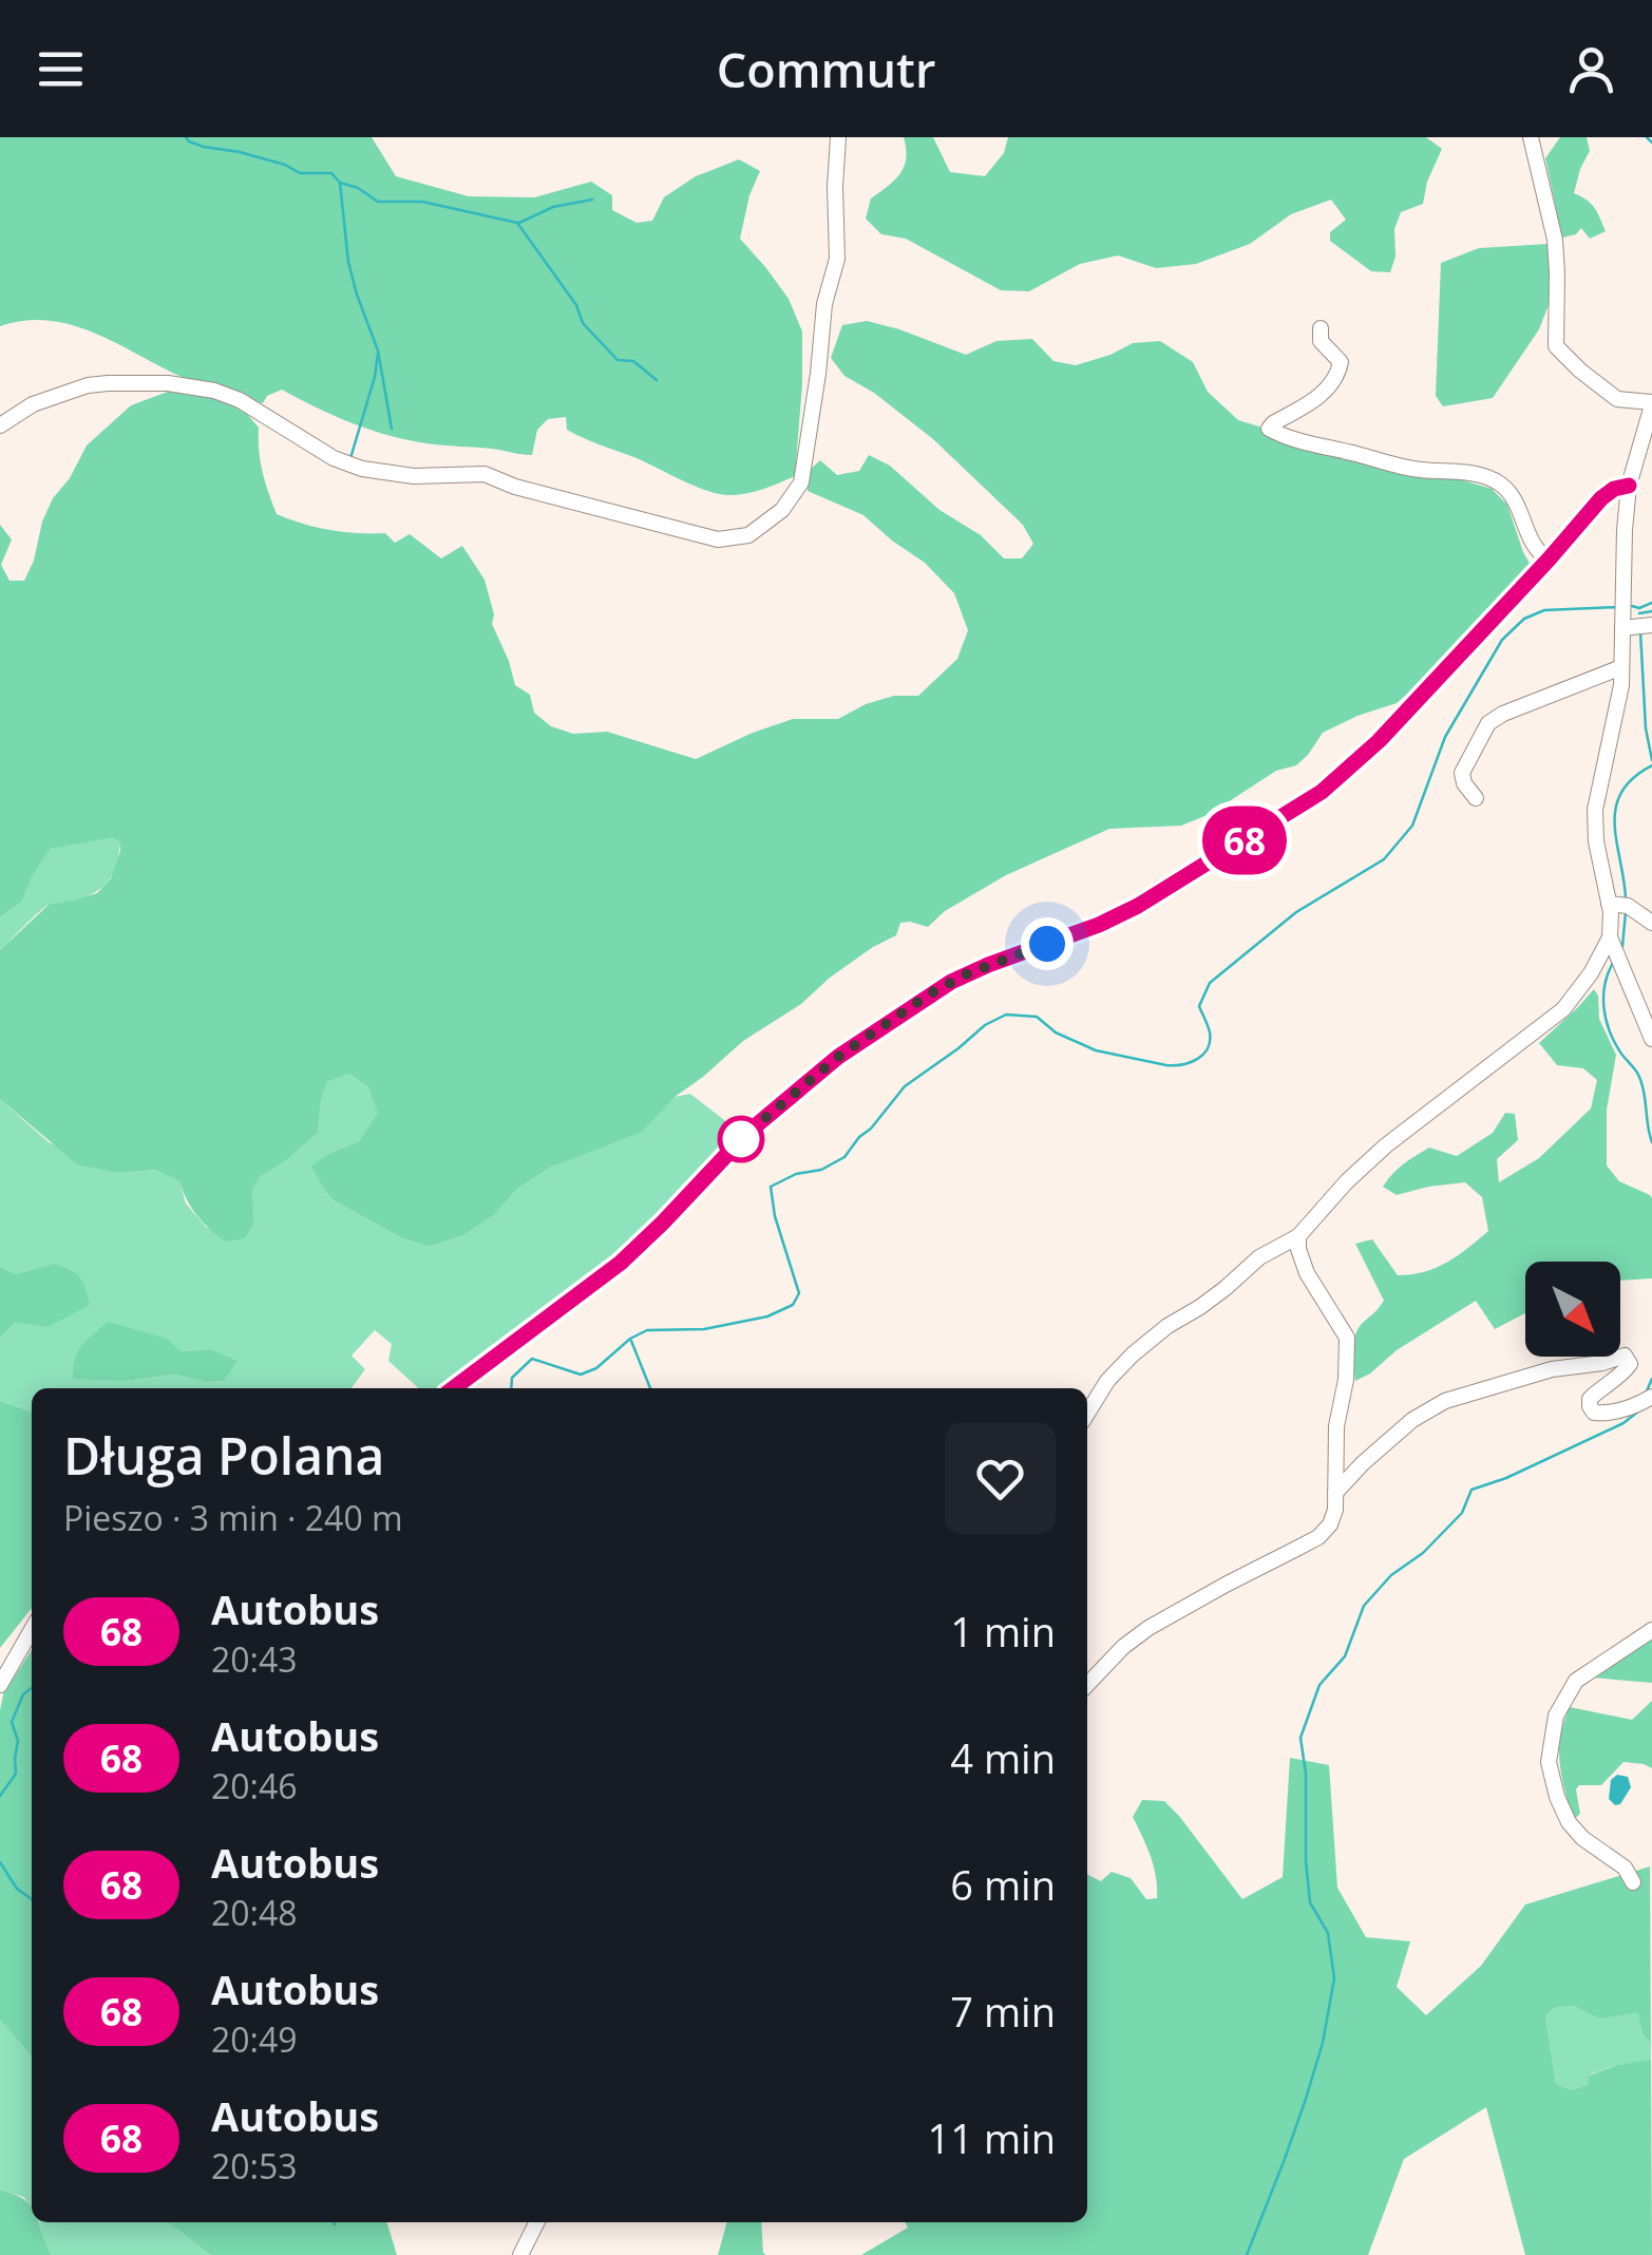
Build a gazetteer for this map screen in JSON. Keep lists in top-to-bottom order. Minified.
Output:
{"lines":["bus line 68"],"north":"bottom right","page":{"header":"Commutr","on_map":"68","heading":["Długa Polana","Pieszo · 3 min · 240 m"],"list":[{"mark":"68","name":"Autobus","note":"20:43","value":"1 min"},{"mark":"68","name":"Autobus","note":"20:46","value":"4 min"},{"mark":"68","name":"Autobus","note":"20:48","value":"6 min"},{"mark":"68","name":"Autobus","note":"20:49","value":"7 min"},{"mark":"68","name":"Autobus","note":"20:53","value":"11 min"}]}}
